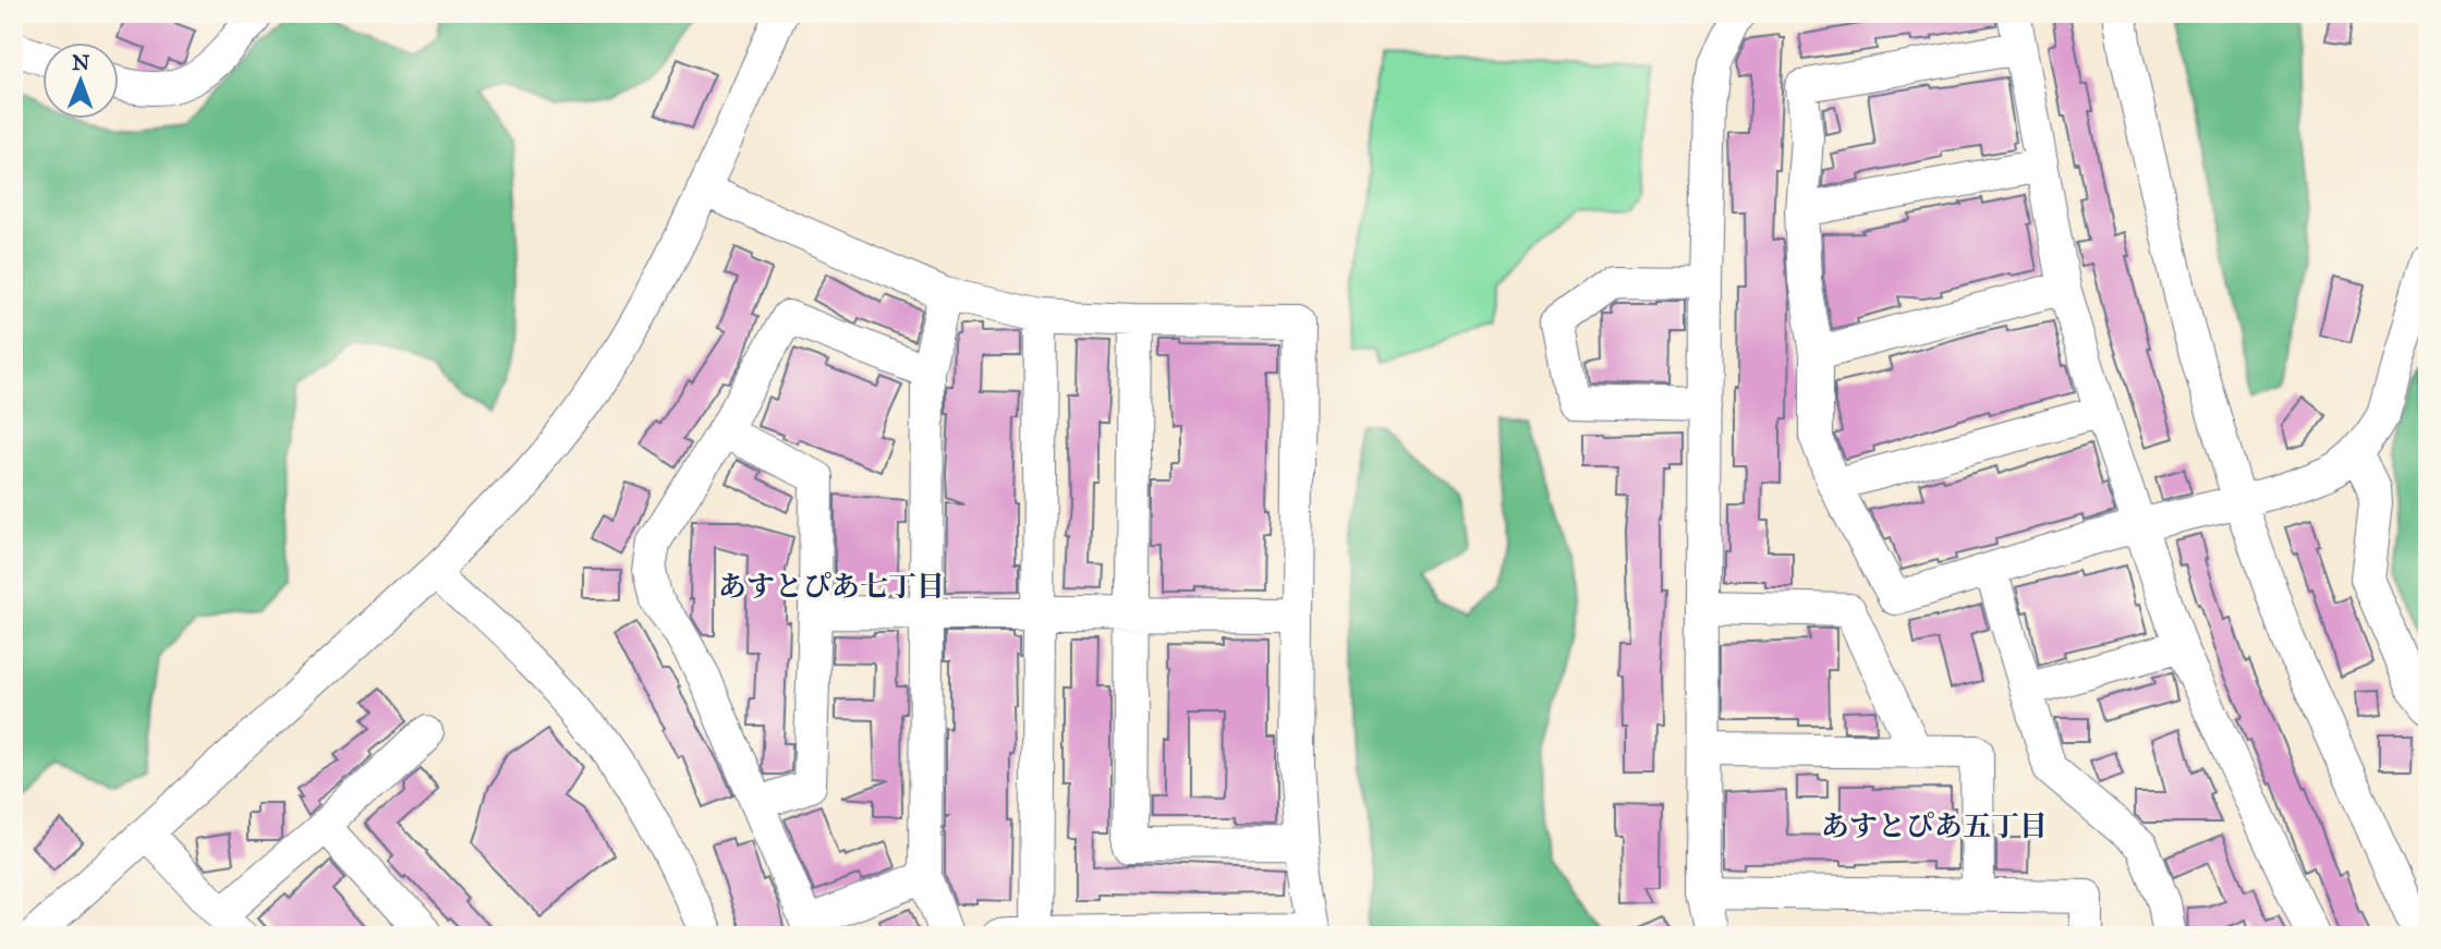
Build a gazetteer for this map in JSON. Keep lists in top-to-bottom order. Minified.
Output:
{"districts":["あすとぴあ七丁目","あすとぴあ五丁目"],"north":"top"}
